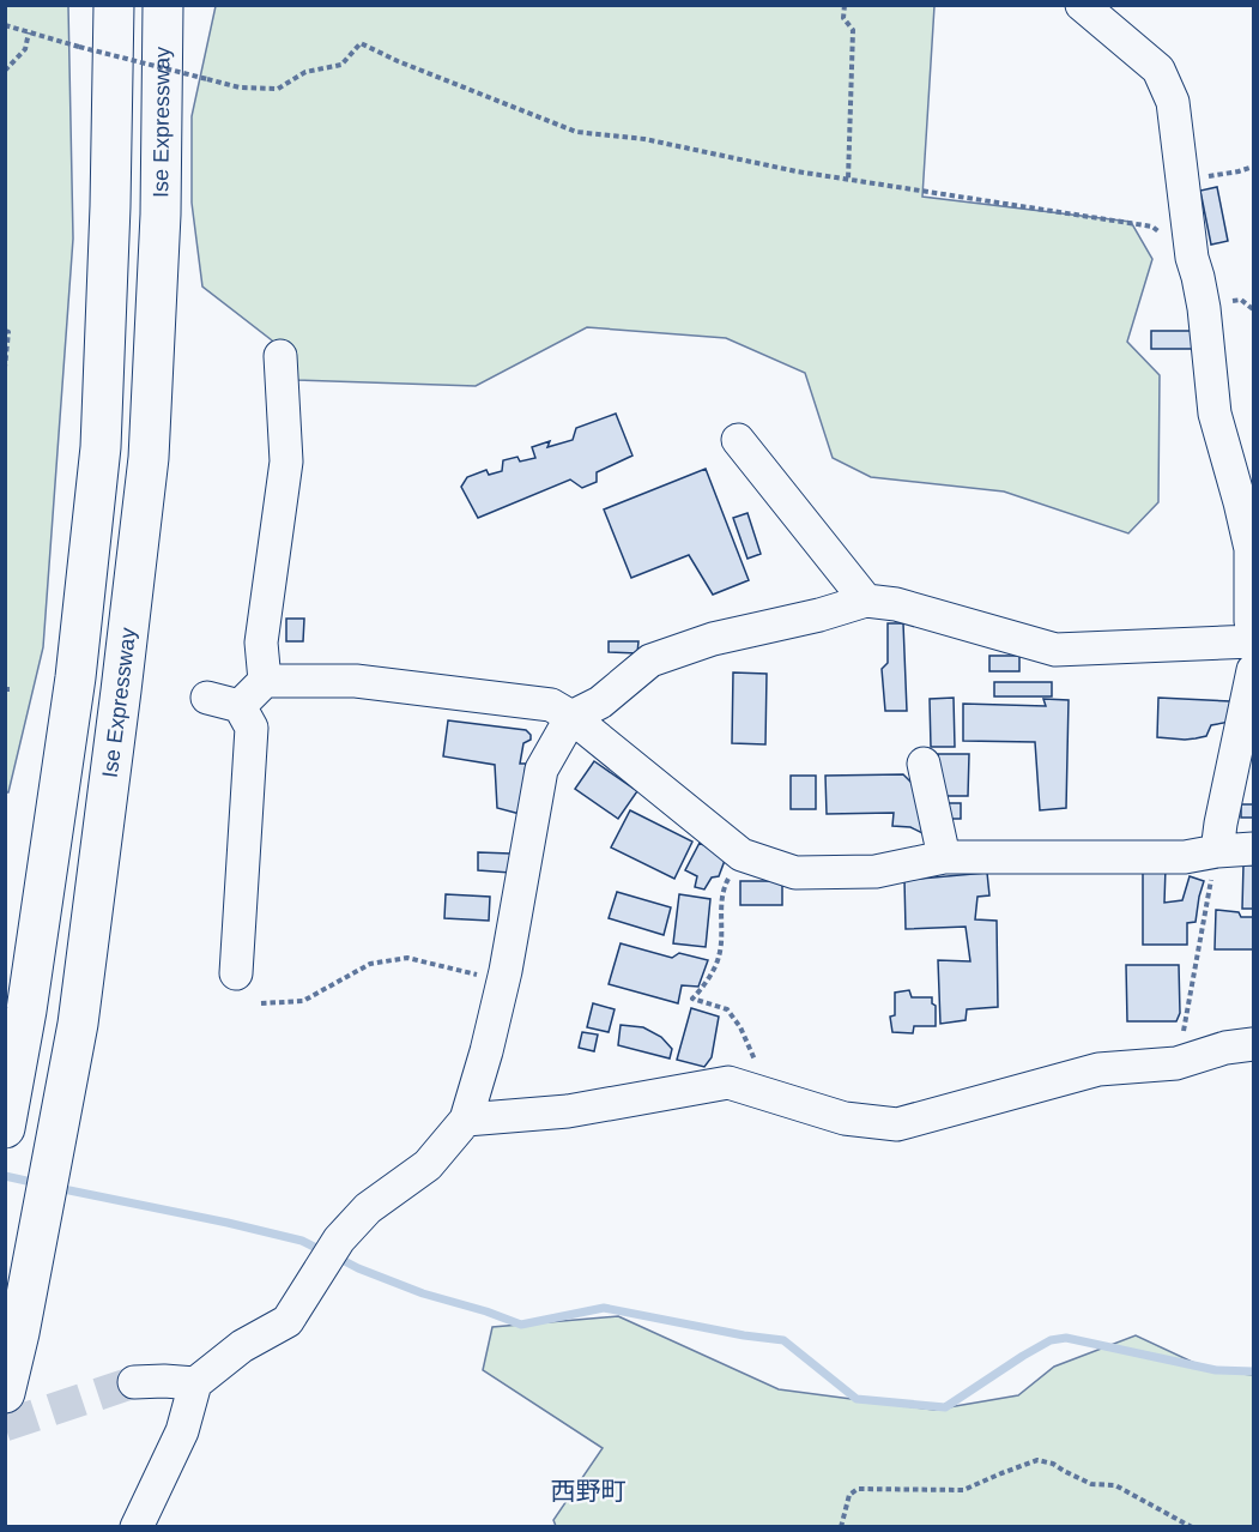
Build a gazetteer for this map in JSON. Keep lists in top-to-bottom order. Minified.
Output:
{"streets":{"highway":["Ise Expressway"]},"districts":["西野町"]}
